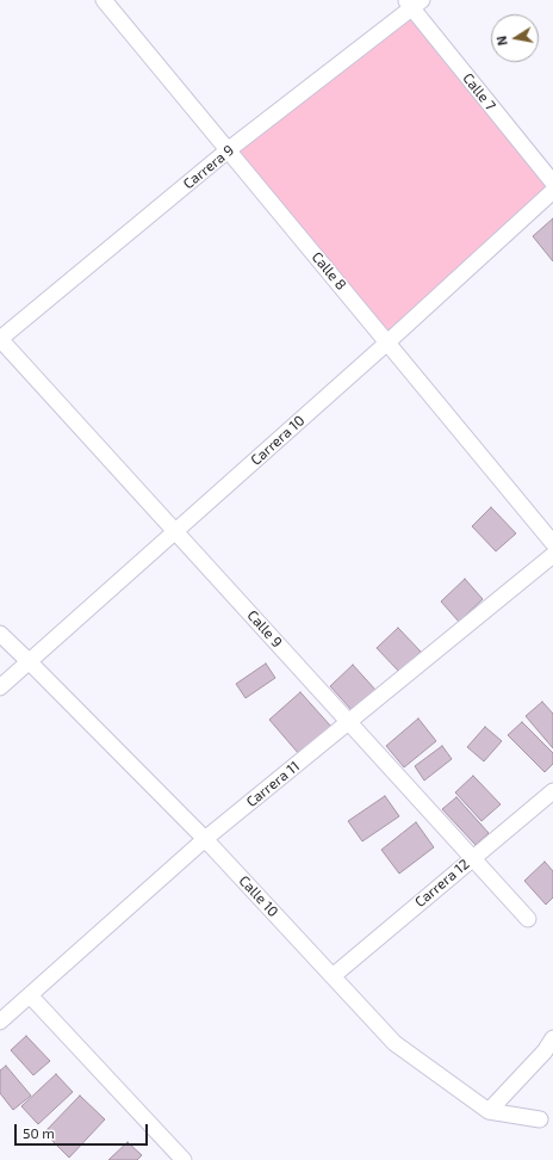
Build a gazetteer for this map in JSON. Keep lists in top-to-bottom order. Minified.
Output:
{"streets":{"street":["Calle 7","Carrera 9","Calle 8","Carrera 10","Calle 9","Carrera 11","Carrera 12","Calle 10"]},"crossings":[["Calle 7","Carrera 9"],["Carrera 9","Calle 8"],["Carrera 9","Calle 9"],["Calle 8","Carrera 10"],["Carrera 10","Calle 9"],["Carrera 10","Calle 10"],["Calle 9","Carrera 11"],["Calle 9","Carrera 12"],["Carrera 11","Calle 10"],["Carrera 12","Calle 10"]],"scale_bar":"50 m","north":"left"}
